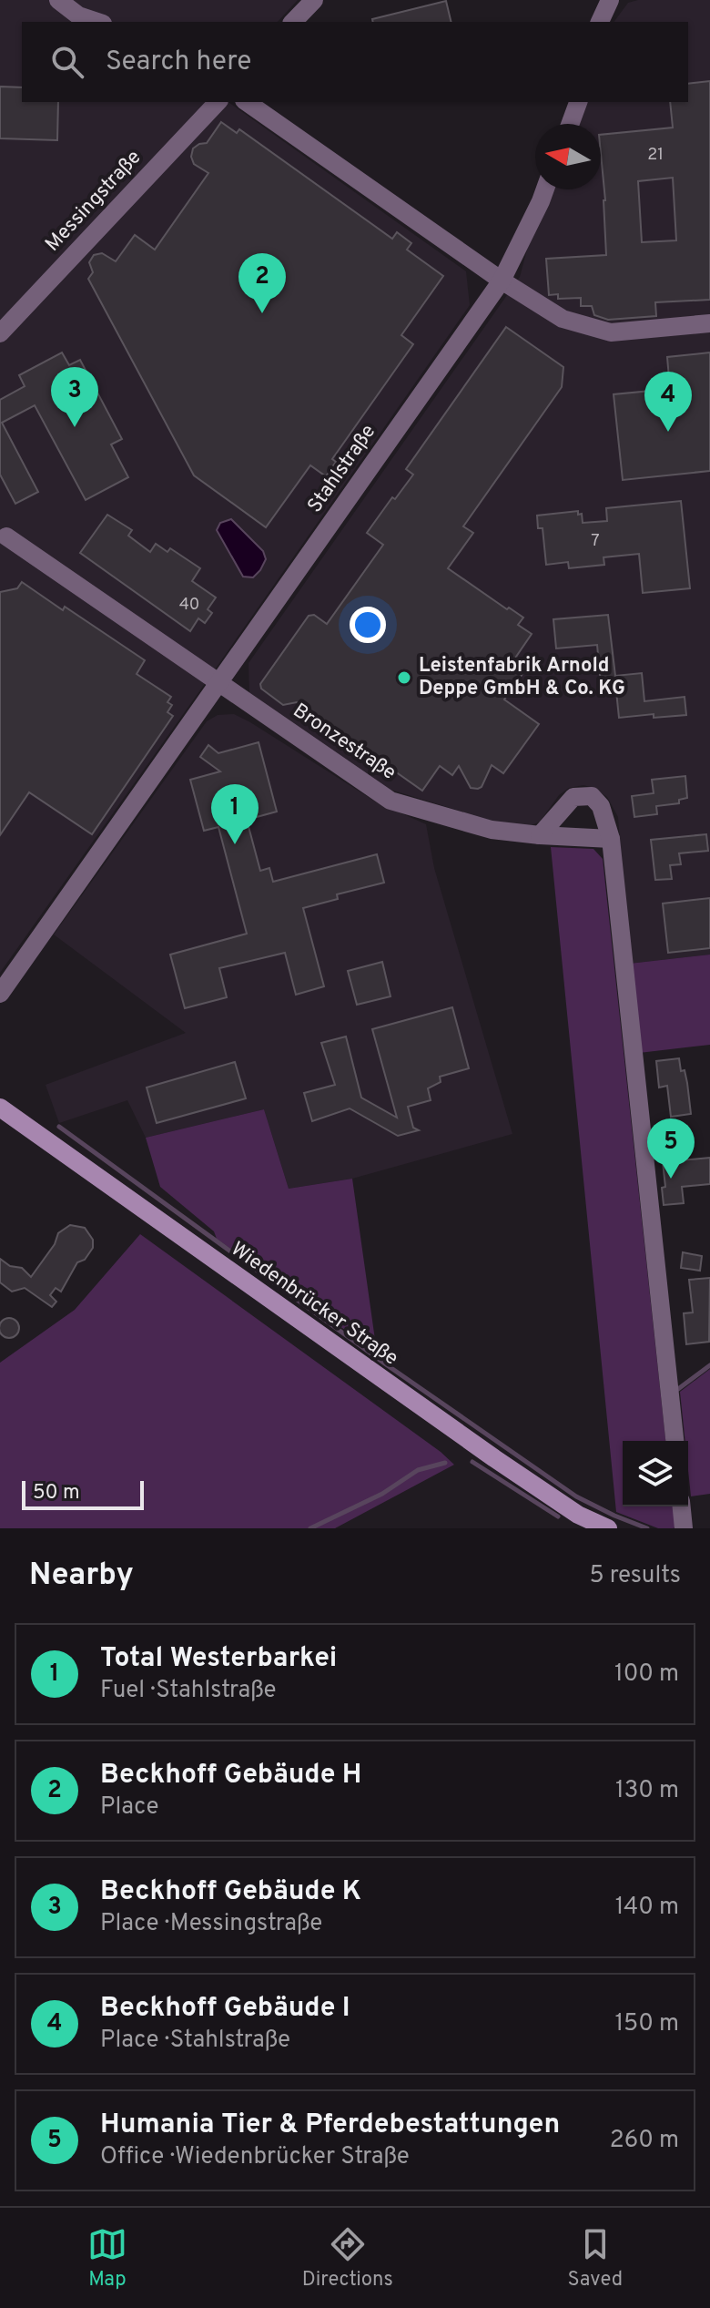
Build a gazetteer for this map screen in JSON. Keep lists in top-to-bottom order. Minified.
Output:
{"streets":{"main road":["Wiedenbrücker Straße"],"street":["Messingstraße","Stahlstraße","Bronzestraße"]},"crossings":[["Stahlstraße","Bronzestraße"]],"places":["Leistenfabrik Arnold Deppe GmbH & Co. KG"],"house_numbers":["21","7","40"],"scale_bar":"50 m","north":"left","page":{"search":"Search here","pins":["2","3","4","1","5"],"scale":"50 m","heading":["Nearby","5 results"],"list":[{"mark":"1","name":"Total Westerbarkei","note":"Fuel · Stahlstraße","value":"100 m"},{"mark":"2","name":"Beckhoff Gebäude H","note":"Place","value":"130 m"},{"mark":"3","name":"Beckhoff Gebäude K","note":"Place · Messingstraße","value":"140 m"},{"mark":"4","name":"Beckhoff Gebäude I","note":"Place · Stahlstraße","value":"150 m"},{"mark":"5","name":"Humania Tier & Pferdebestattungen","note":"Office · Wiedenbrücker Straße","value":"260 m"}],"nav":["Map","Directions","Saved"]}}
